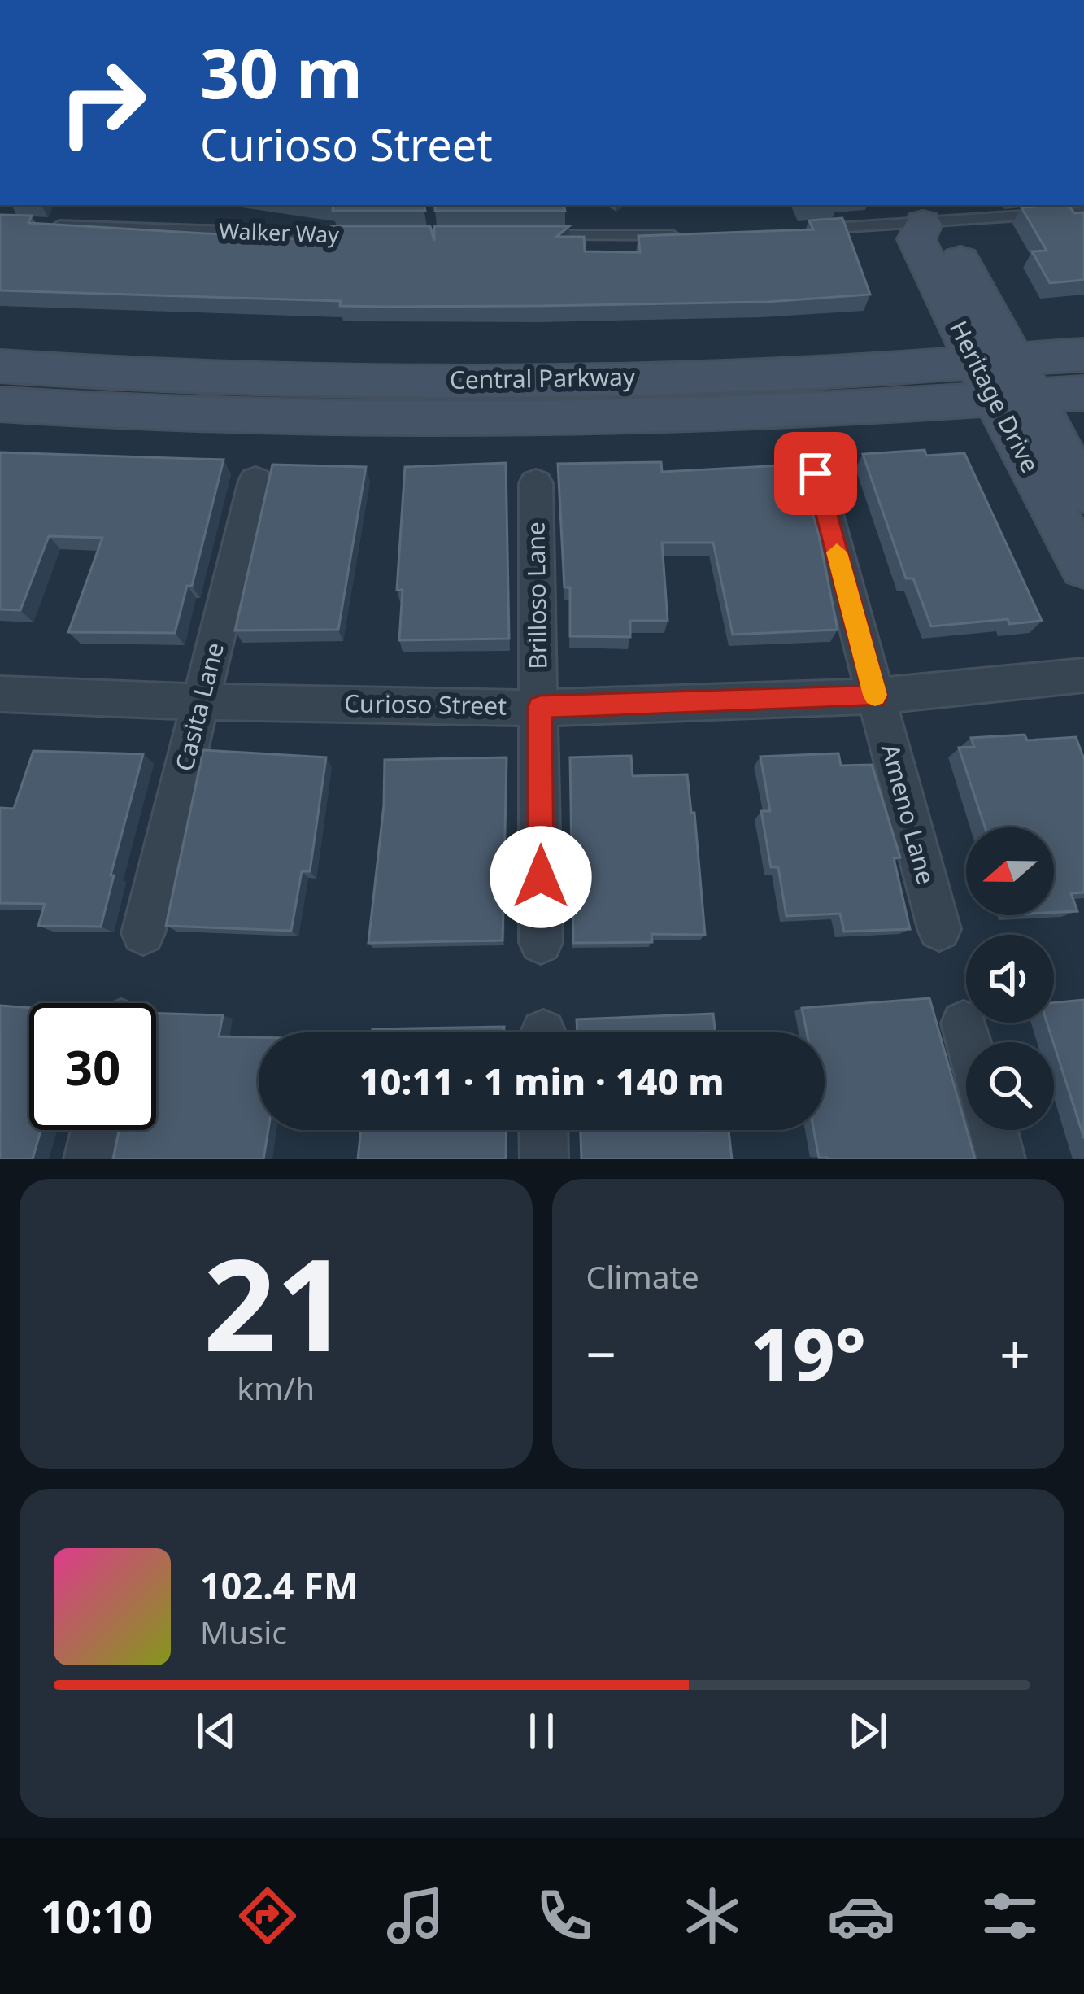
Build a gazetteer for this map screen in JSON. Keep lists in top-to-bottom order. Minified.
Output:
{"streets":{"main road":["Central Parkway","Heritage Drive"],"street":["Brilloso Lane","Curioso Street","Casita Lane","Ameno Lane"],"lane":["Walker Way"]},"crossings":[["Central Parkway","Heritage Drive"],["Brilloso Lane","Curioso Street"],["Curioso Street","Casita Lane"],["Curioso Street","Ameno Lane"]],"north":"left","page":{"turn":["30 m","Curioso Street"],"limit":"30","trip":"10:11 · 1 min · 140 m","tile":[["21","km/h"],"Climate"],"heat":["−","19°","+"],"song":["102.4 FM","Music"],"tabs":"10:10"}}
